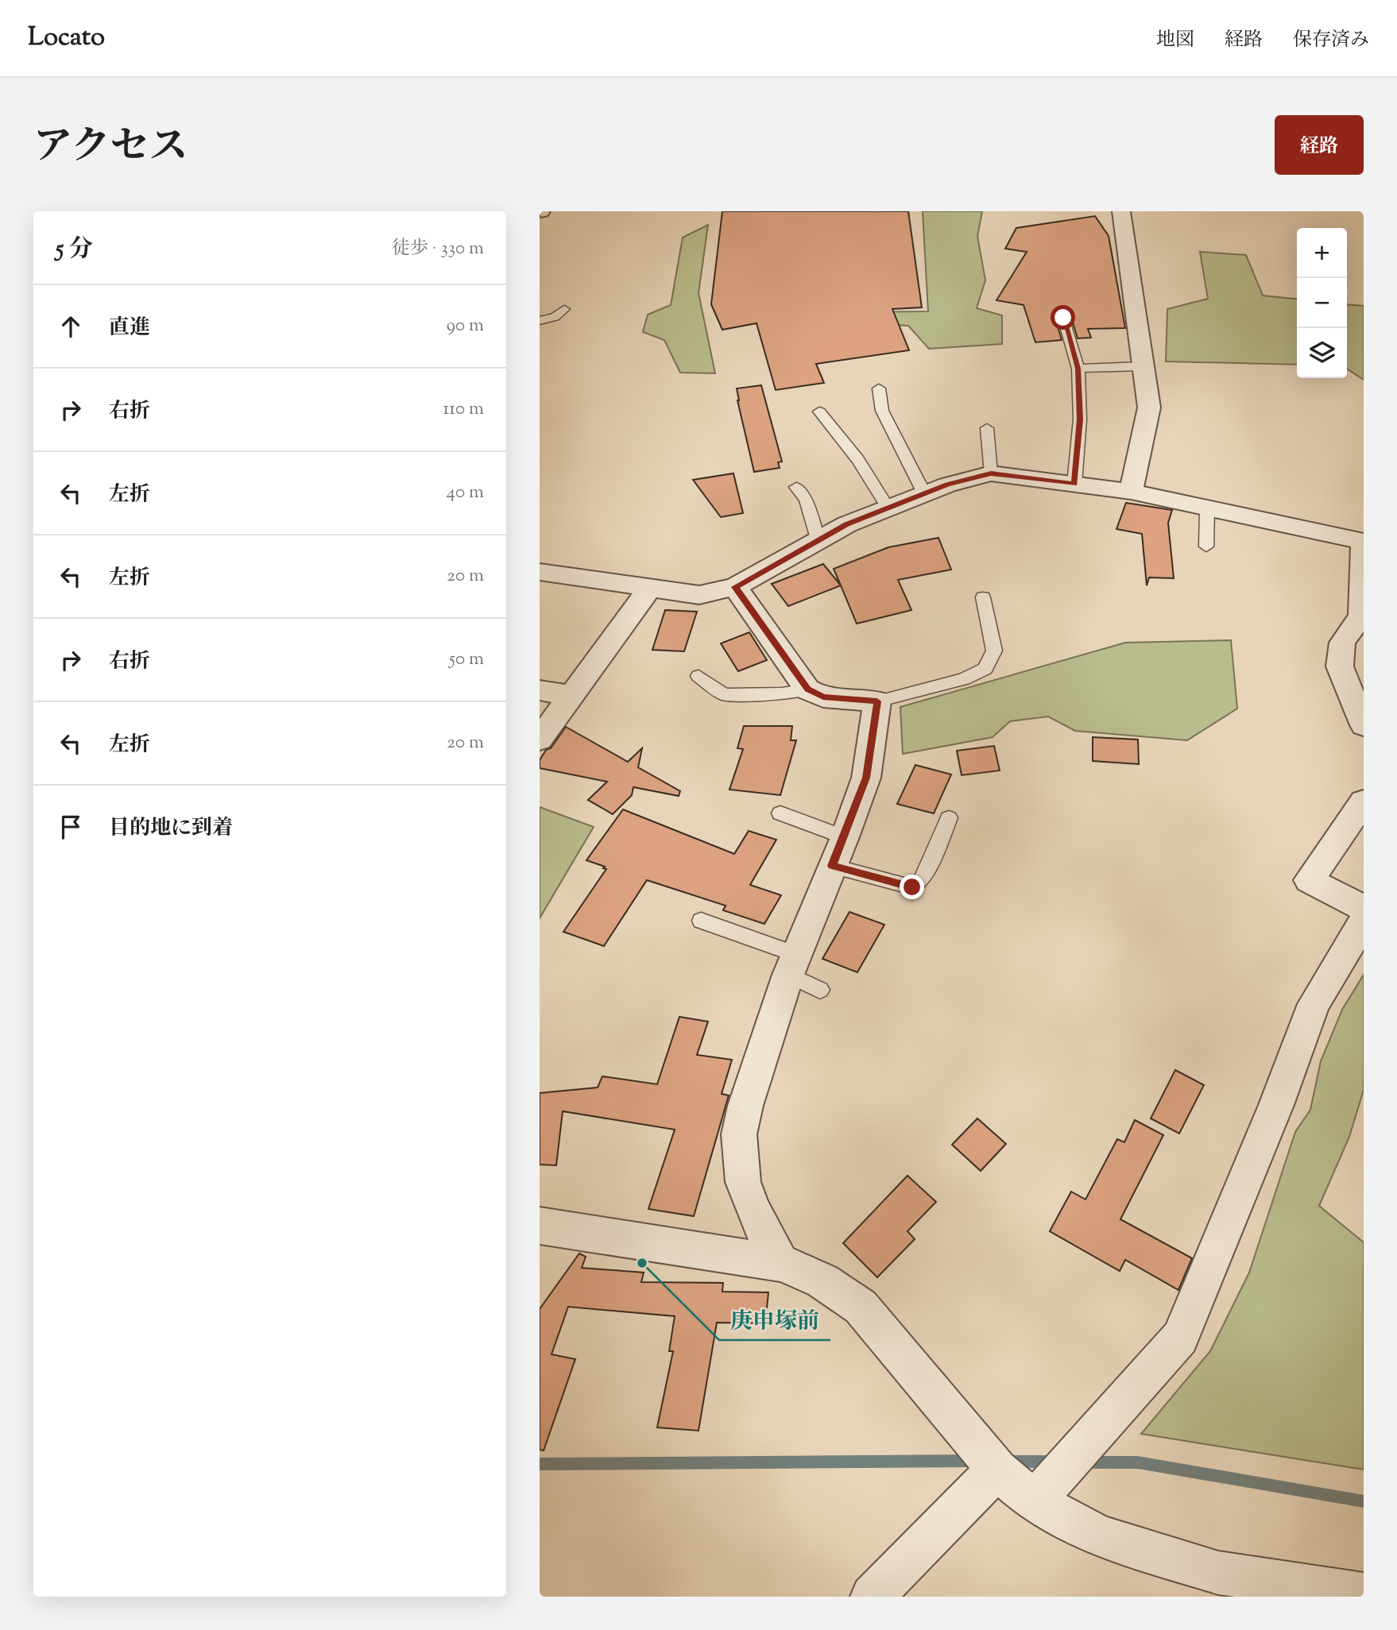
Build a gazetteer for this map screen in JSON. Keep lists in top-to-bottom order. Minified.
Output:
{"places":["庚申塚前"],"page":{"header":"Locato","nav":["地図","経路","保存済み"],"title":"アクセス","buttons":"経路","heading":["5 分","徒歩 · 330 m"],"map_buttons":["+","−"],"list":[["直進","90 m"],["右折","110 m"],["左折","40 m"],["左折","20 m"],["右折","50 m"],["左折","20 m"],"目的地に到着"]}}
